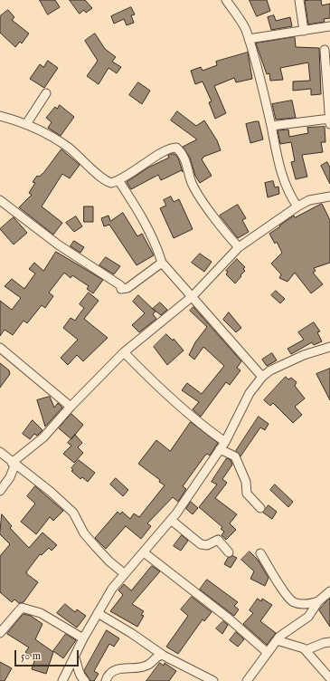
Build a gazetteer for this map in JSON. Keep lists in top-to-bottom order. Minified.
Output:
{"scale_bar":"50 m"}
